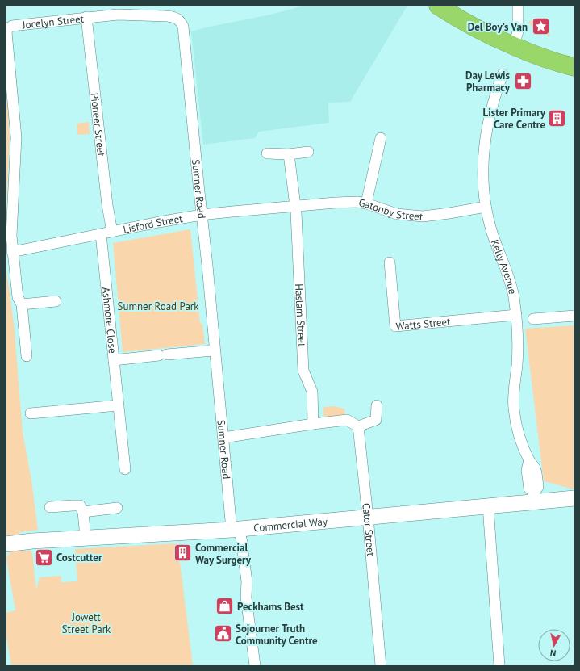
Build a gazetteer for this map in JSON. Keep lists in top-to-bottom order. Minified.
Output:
{"streets":{"street":["Jocelyn Street","Pioneer Street","Sumner Road","Gatonby Street","Lisford Street","Kelly Avenue","Haslam Street","Ashmore Close","Watts Street","Commercial Way","Cator Street"]},"crossings":[["Jocelyn Street","Pioneer Street"],["Jocelyn Street","Sumner Road"],["Jocelyn Street","Lisford Street"],["Pioneer Street","Lisford Street"],["Sumner Road","Lisford Street"],["Sumner Road","Commercial Way"],["Gatonby Street","Lisford Street"],["Gatonby Street","Kelly Avenue"],["Gatonby Street","Haslam Street"],["Lisford Street","Haslam Street"],["Lisford Street","Ashmore Close"],["Kelly Avenue","Watts Street"],["Kelly Avenue","Commercial Way"],["Commercial Way","Cator Street"]],"parks":["Sumner Road Park","Jowett Street Park"],"places":{"place":["Del Boy's Van"],"pharmacy":["Day Lewis Pharmacy"],"building":["Lister Primary Care Centre","Commercial Way Surgery"],"supermarket":["Costcutter"],"shop":["Peckhams Best"],"public building":["Sojourner Truth Community Centre"]},"north":"bottom"}
